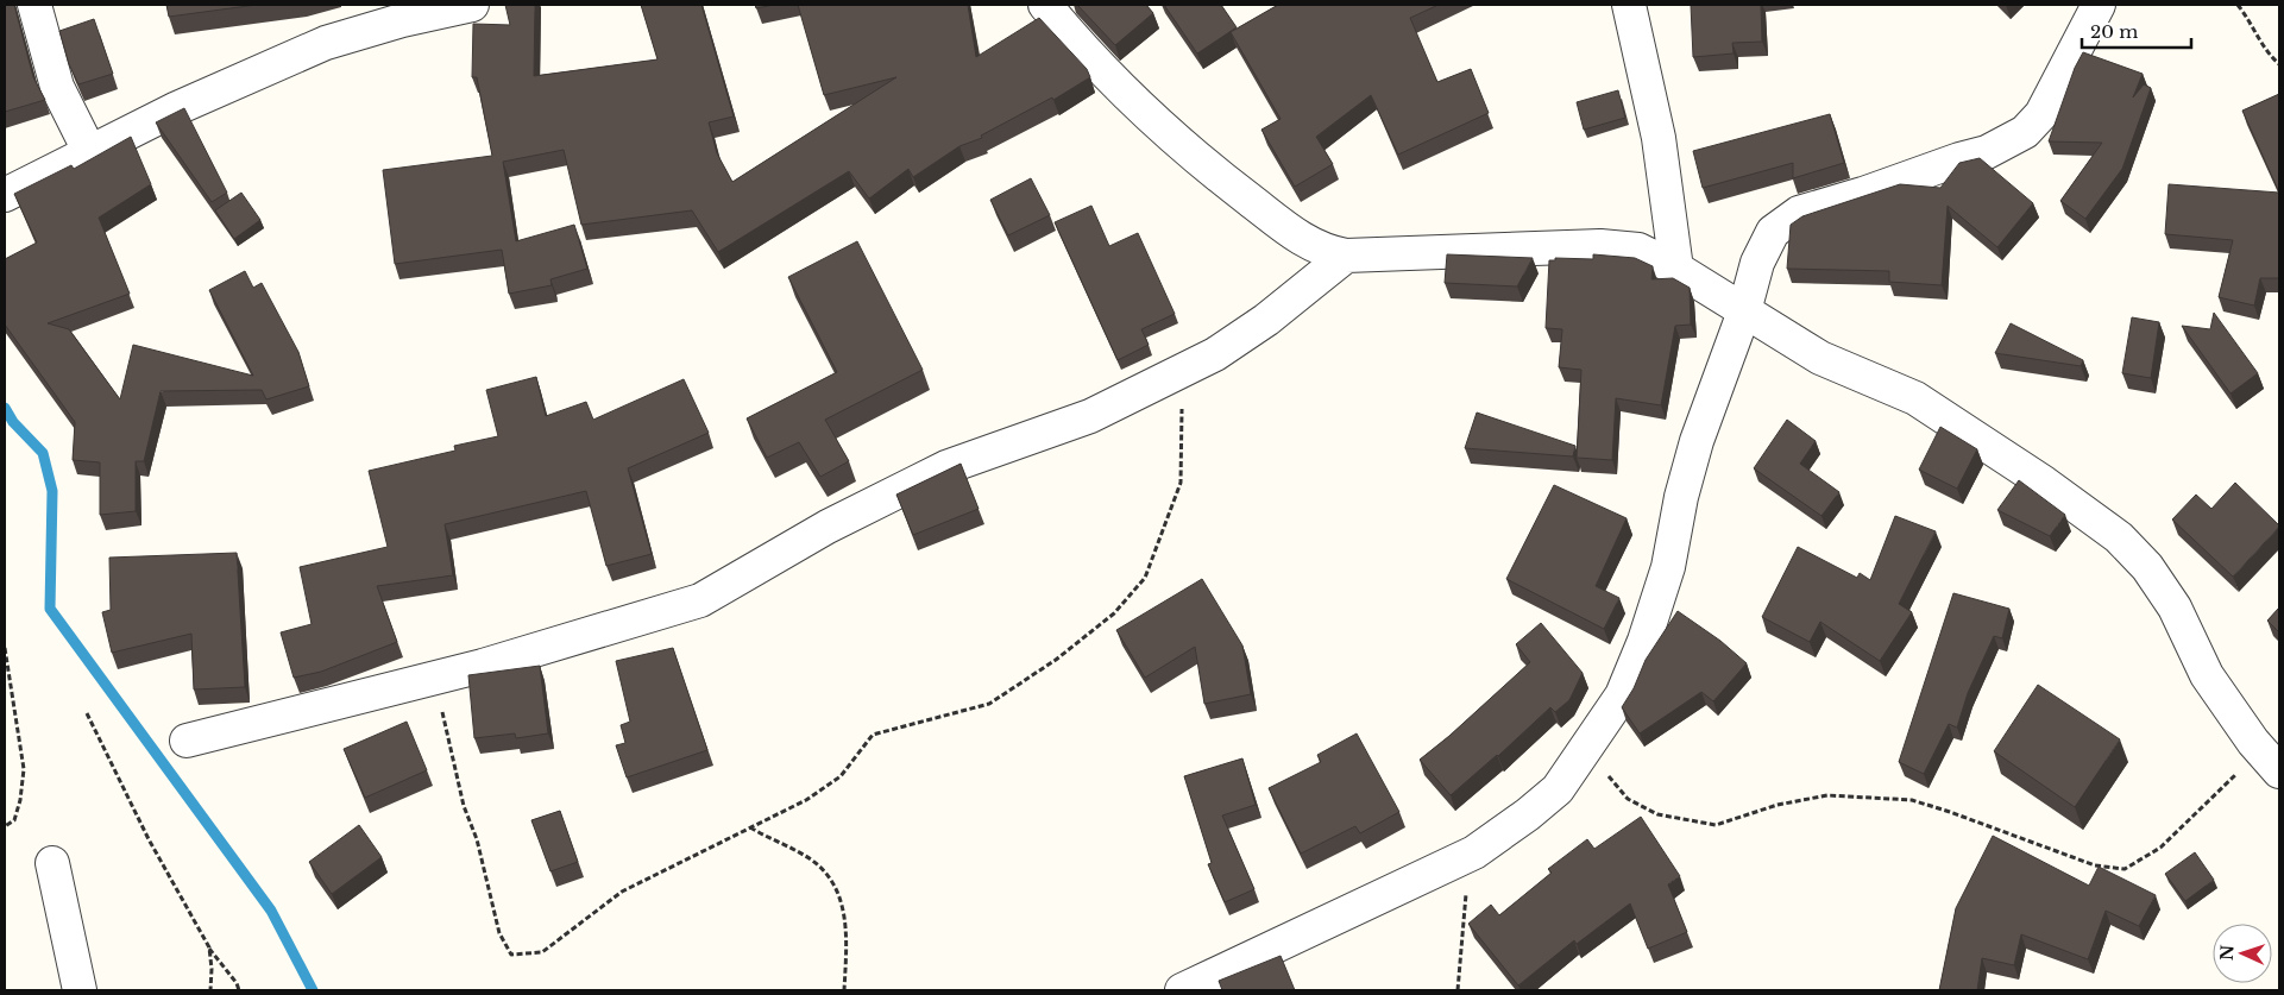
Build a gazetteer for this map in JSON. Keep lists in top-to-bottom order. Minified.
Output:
{"scale_bar":"20 m","north":"left"}
